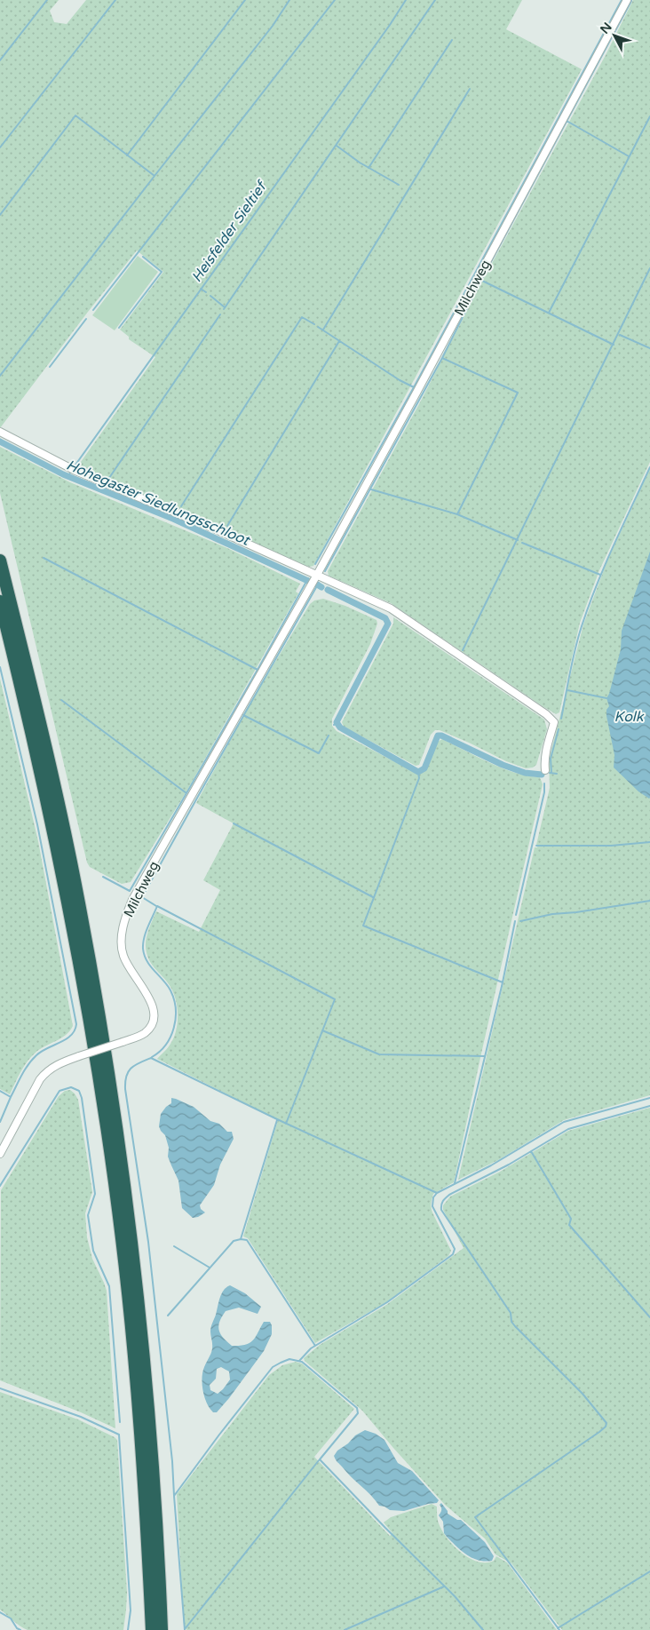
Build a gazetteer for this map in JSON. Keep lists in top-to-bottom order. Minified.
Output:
{"streets":{"street":["Milchweg"]},"water":["Heisfelder Sieltief","Hohegaster Siedlungsschloot","Kolk"],"north":"top left"}
